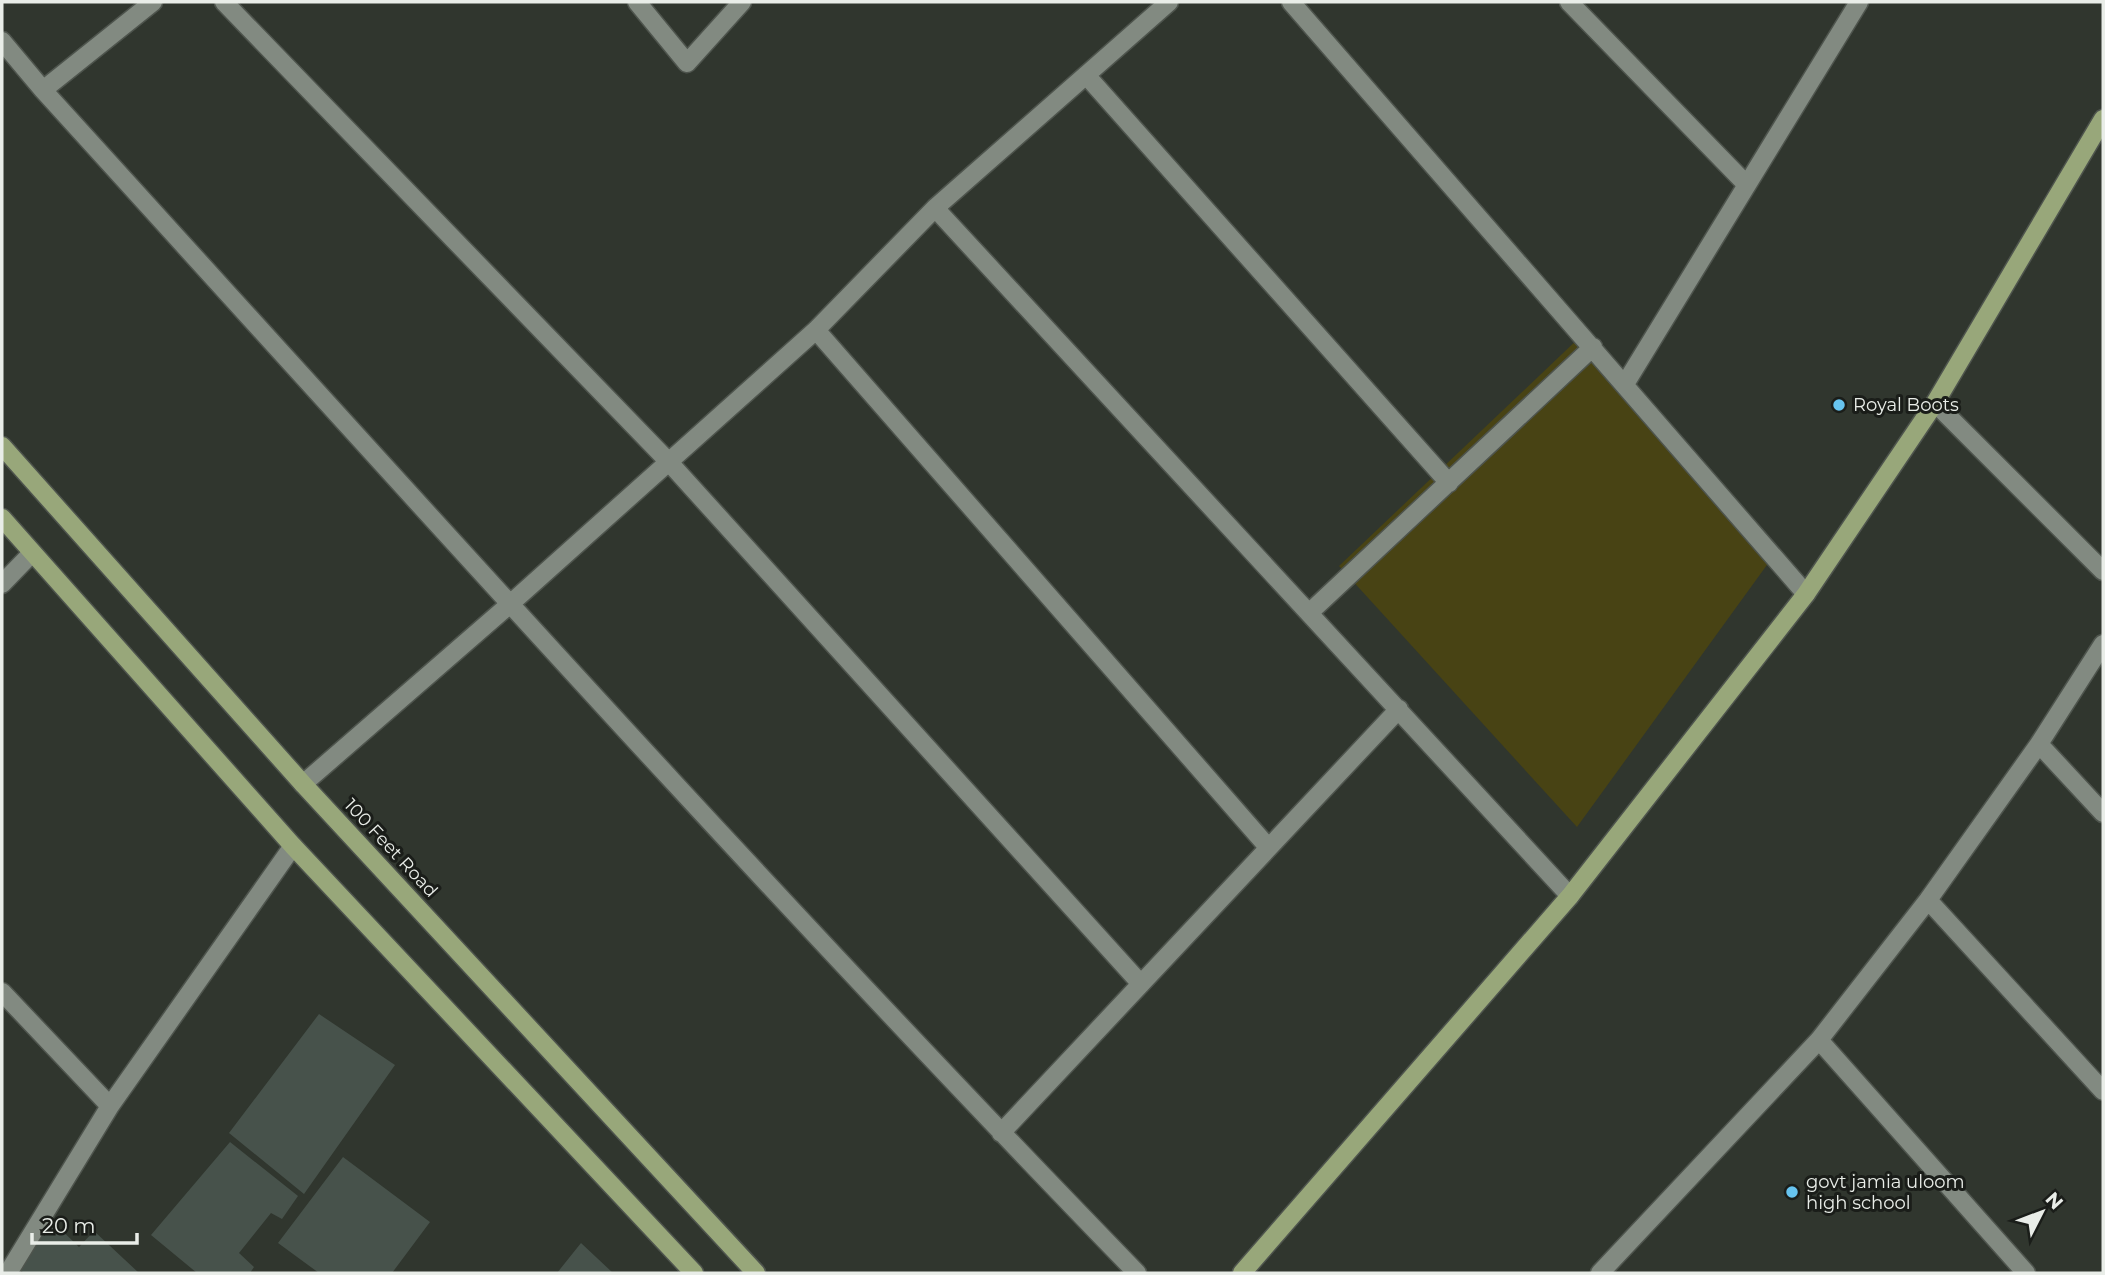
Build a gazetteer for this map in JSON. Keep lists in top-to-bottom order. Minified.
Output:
{"streets":{"main road":["100 Feet Road"]},"places":["Royal Boots","govt jamia uloom high school"],"scale_bar":"20 m","north":"top right"}
